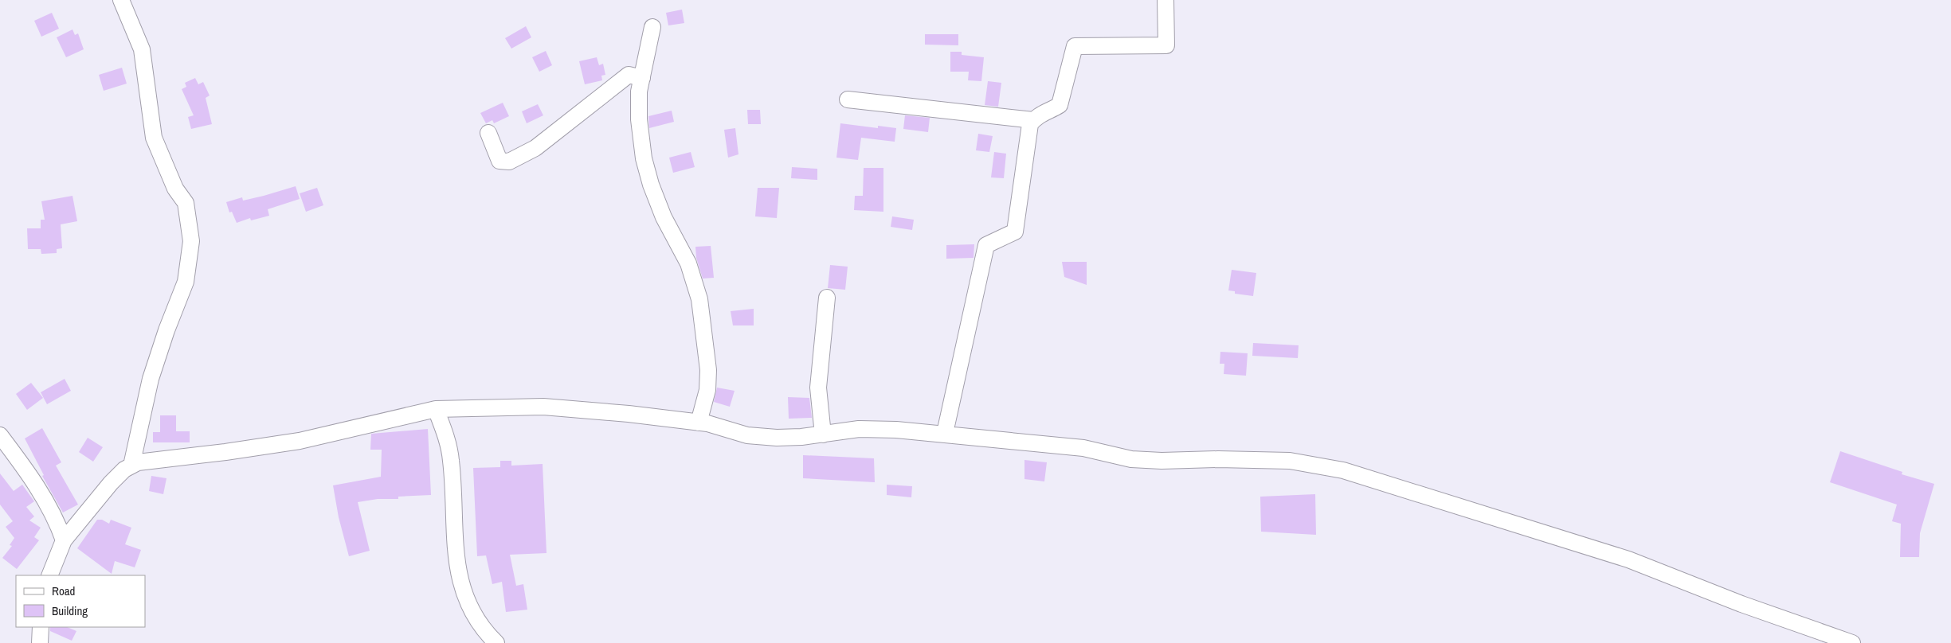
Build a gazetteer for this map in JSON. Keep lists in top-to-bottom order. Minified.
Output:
{"legend":["Road","Building"]}
